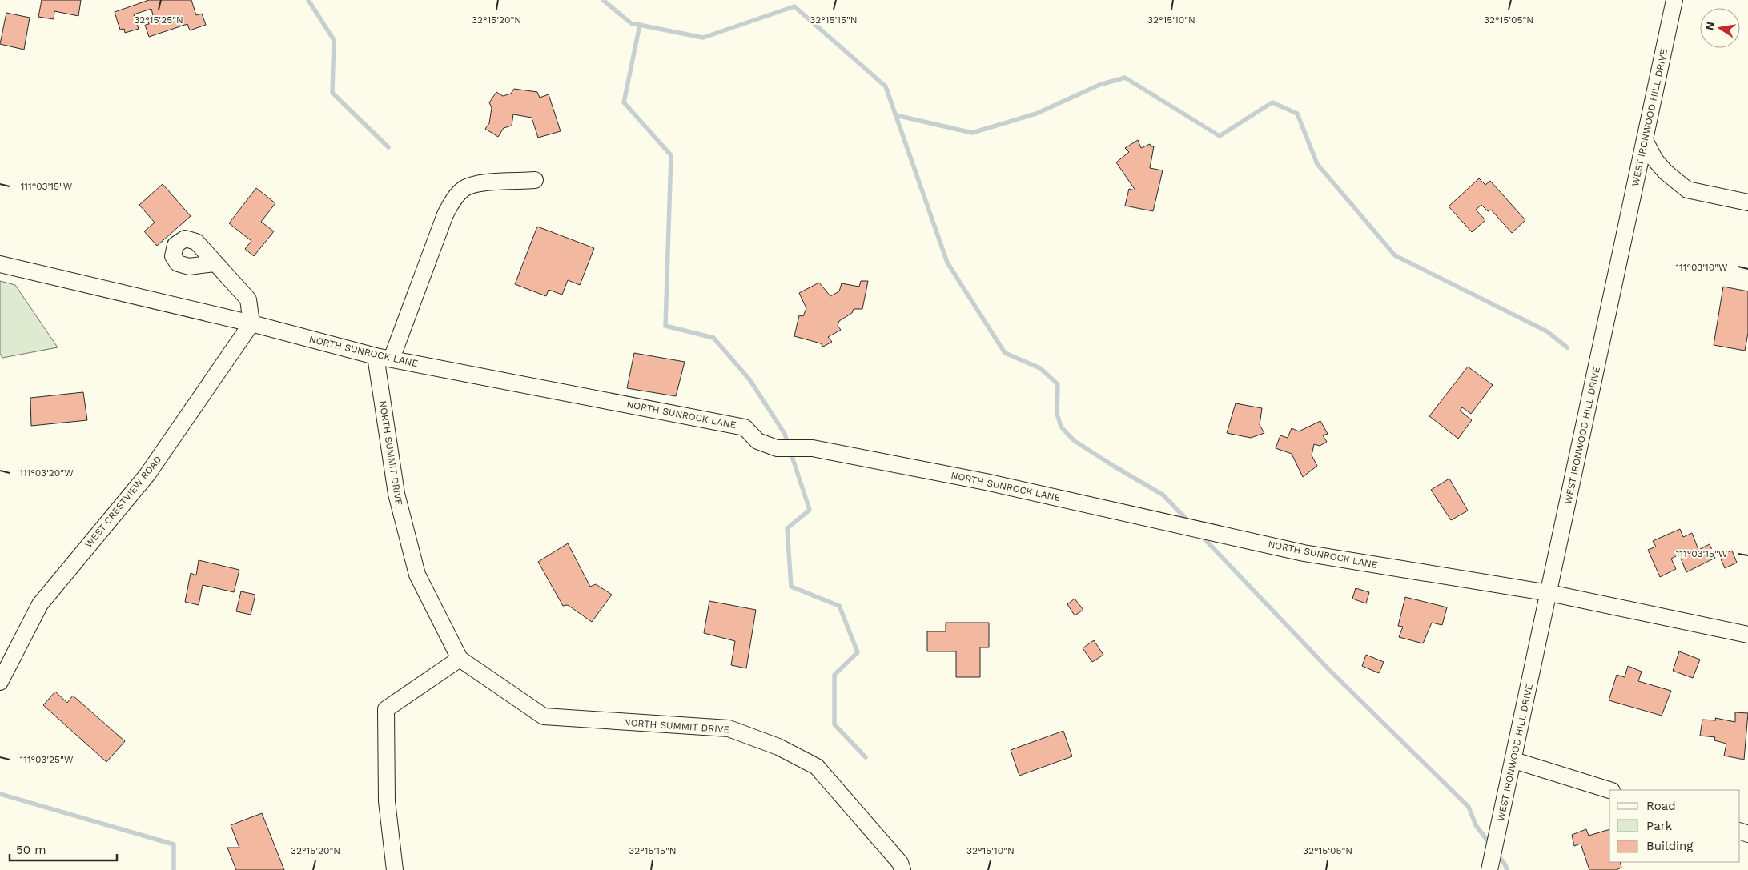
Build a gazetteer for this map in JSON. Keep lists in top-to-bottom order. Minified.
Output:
{"streets":{"street":["WEST IRONWOOD HILL DRIVE","NORTH SUNROCK LANE","NORTH SUMMIT DRIVE","WEST CRESTVIEW ROAD"]},"crossings":[["WEST IRONWOOD HILL DRIVE","NORTH SUNROCK LANE"],["NORTH SUNROCK LANE","NORTH SUMMIT DRIVE"],["NORTH SUNROCK LANE","WEST CRESTVIEW ROAD"]],"legend":["Road","Park","Building"],"scale_bar":"50 m","north":"left","coordinates":["32°15'25\"N","32°15'20\"N","32°15'15\"N","32°15'10\"N","32°15'05\"N","111°03'15\"W","111°03'10\"W","111°03'20\"W","111°03'25\"W"]}
